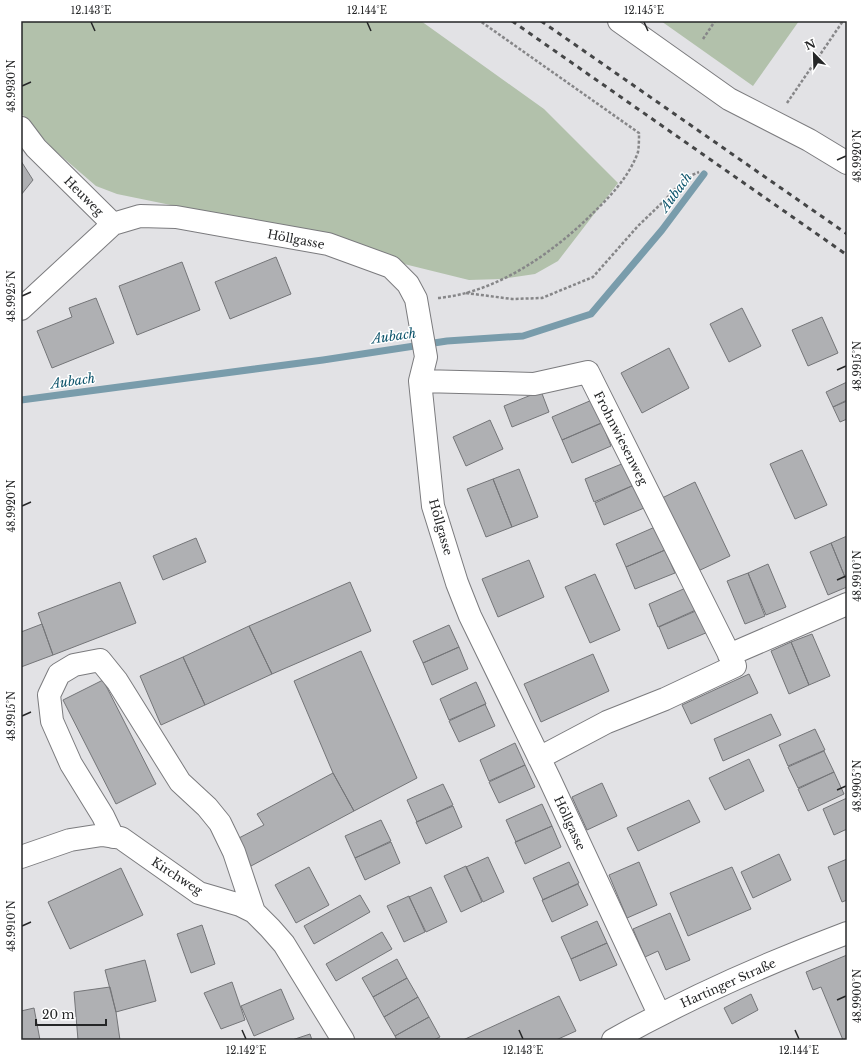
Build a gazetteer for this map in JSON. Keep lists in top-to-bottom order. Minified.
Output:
{"streets":{"street":["Heuweg","Höllgasse","Frohnwiesenweg","Kirchweg","Hartinger Straße"]},"crossings":[["Heuweg","Höllgasse"],["Höllgasse","Frohnwiesenweg"],["Höllgasse","Hartinger Straße"]],"water":["Aubach"],"scale_bar":"20 m","north":"top left","coordinates":["12.143°E","12.144°E","12.145°E","48.9930°N","48.9920°N","48.9925°N","48.9915°N","48.9910°N","48.9905°N","48.9900°N","12.142°E"]}
